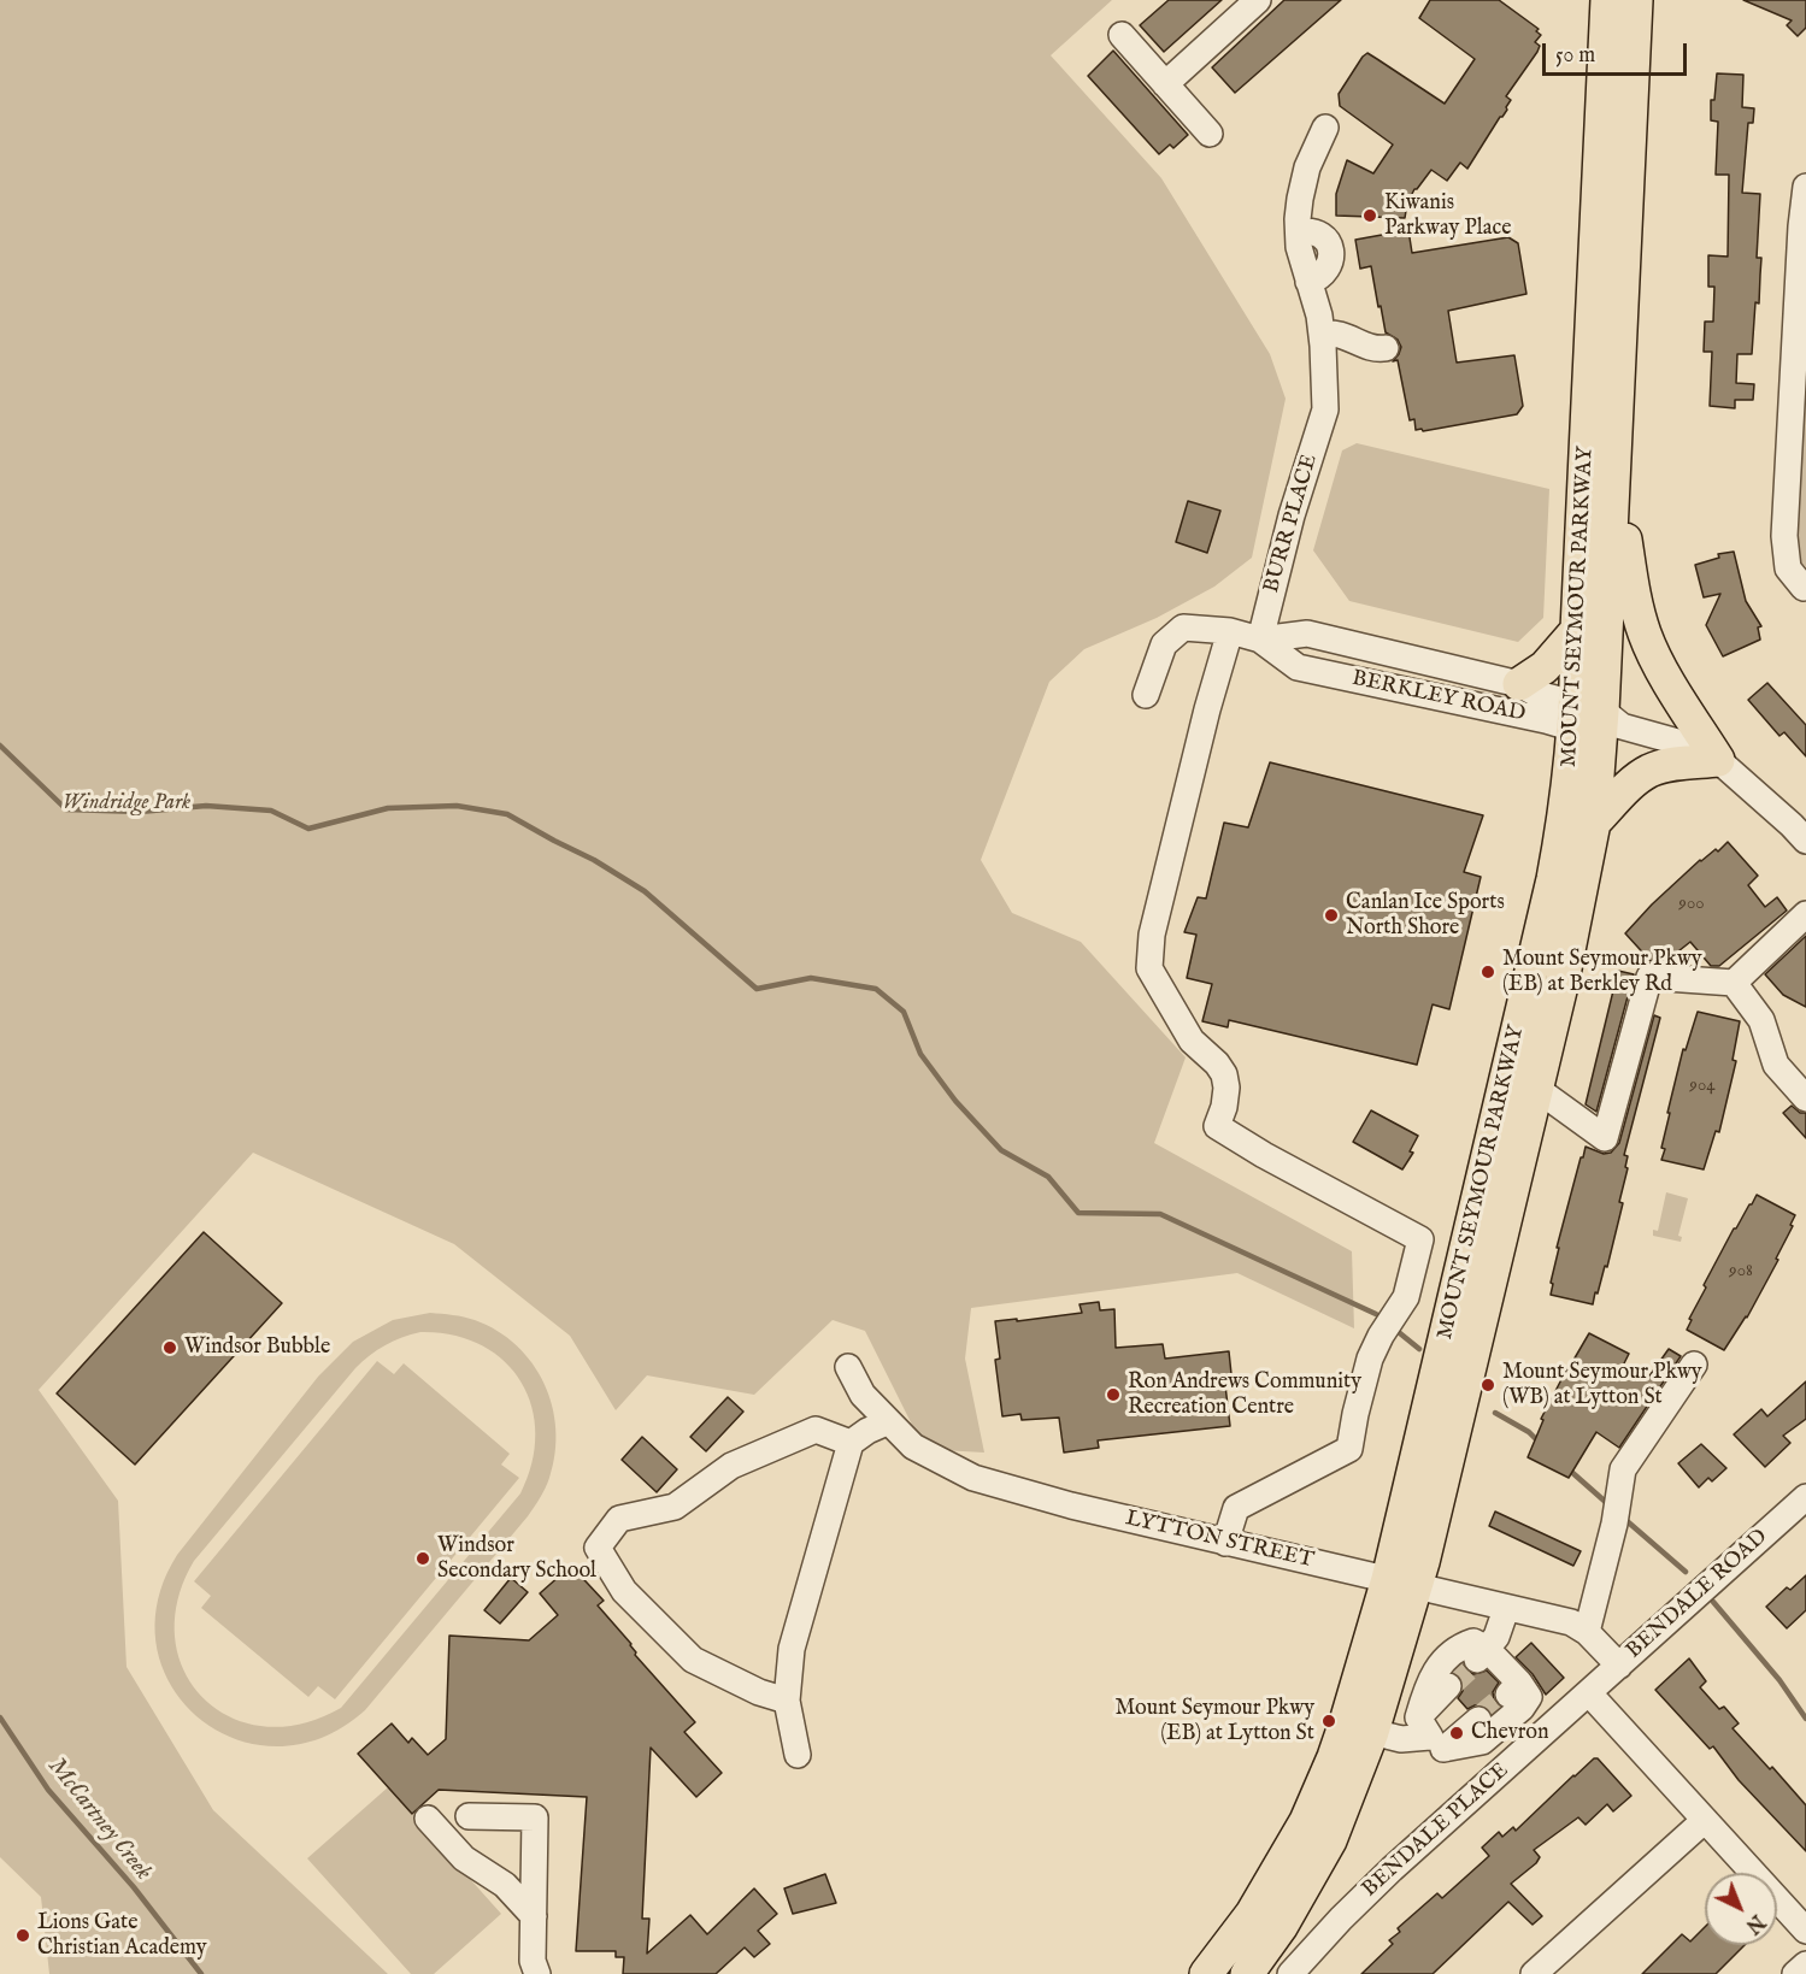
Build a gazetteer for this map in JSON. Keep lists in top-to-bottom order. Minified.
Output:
{"streets":{"main road":["MOUNT SEYMOUR PARKWAY"],"street":["BURR PLACE","BERKLEY ROAD","LYTTON STREET","BENDALE ROAD","BENDALE PLACE"]},"crossings":[["BURR PLACE","BERKLEY ROAD"],["MOUNT SEYMOUR PARKWAY","BERKLEY ROAD"],["MOUNT SEYMOUR PARKWAY","LYTTON STREET"],["LYTTON STREET","BENDALE ROAD"],["BENDALE ROAD","BENDALE PLACE"]],"water":["McCartney Creek"],"parks":["Windridge Park"],"places":["Kiwanis Parkway Place","Canlan Ice Sports North Shore","Mount Seymour Pkwy (EB) at Berkley Rd","Windsor Bubble","Mount Seymour Pkwy (WB) at Lytton St","Ron Andrews Community Recreation Centre","Windsor Secondary School","Mount Seymour Pkwy (EB) at Lytton St","Chevron","Lions Gate Christian Academy"],"house_numbers":["900","904","908"],"scale_bar":"50 m","north":"bottom right"}
